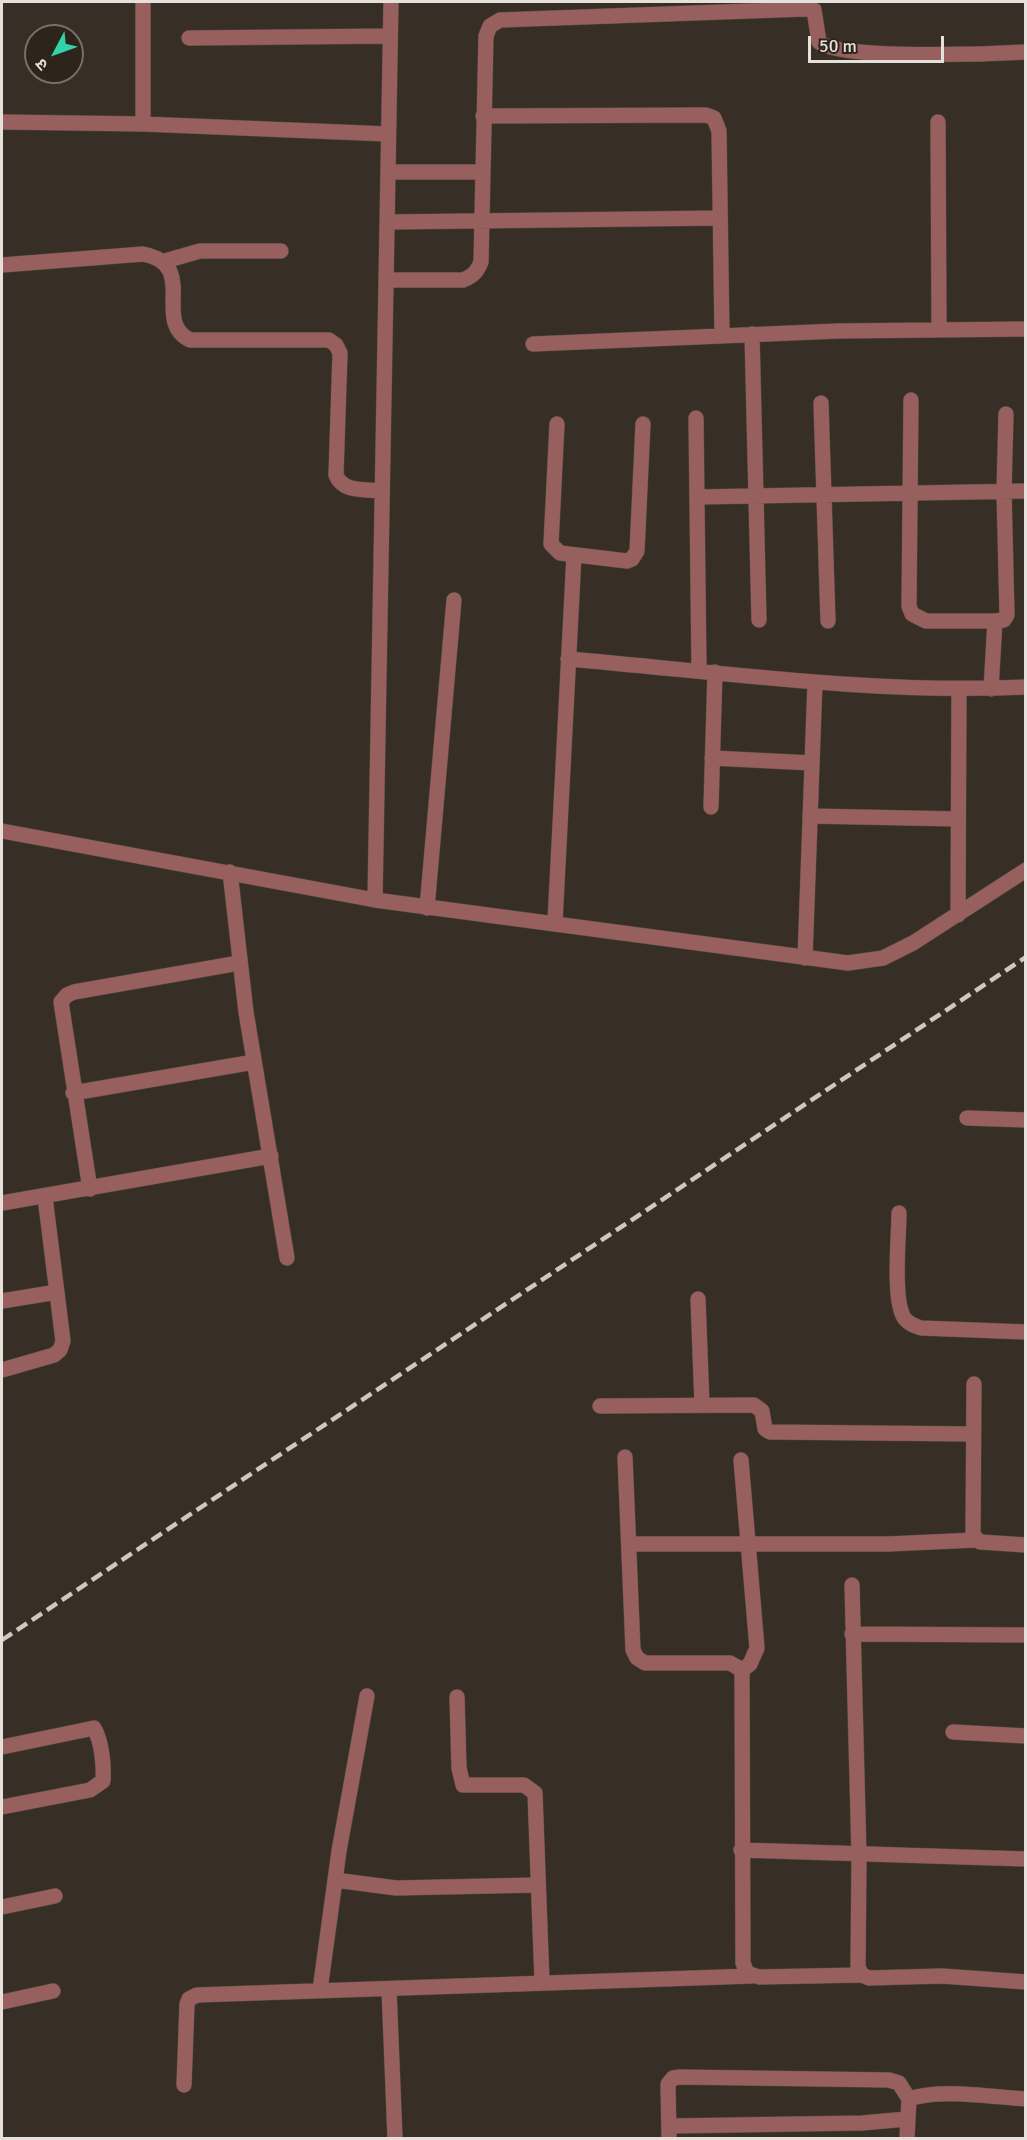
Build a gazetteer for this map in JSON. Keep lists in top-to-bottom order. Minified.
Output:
{"scale_bar":"50 m","north":"bottom left"}
